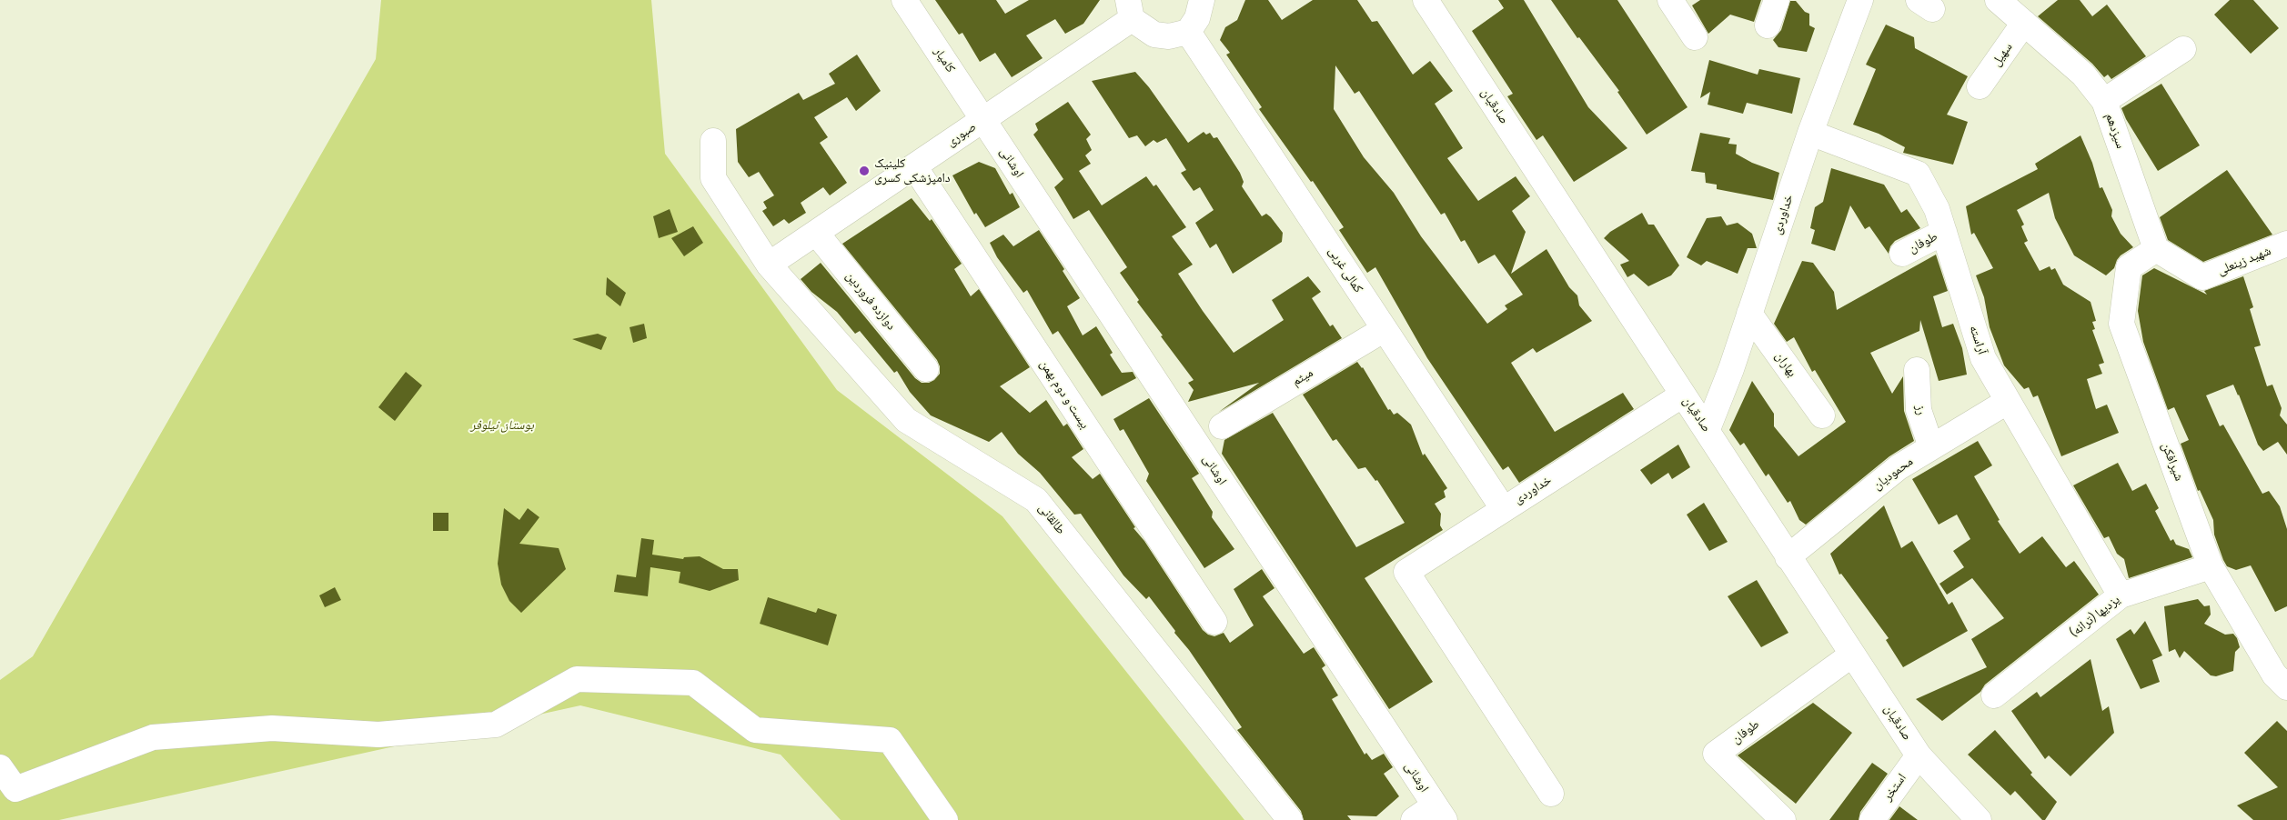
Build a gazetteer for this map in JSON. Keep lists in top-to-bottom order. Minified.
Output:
{"streets":{"street":["سهیل","کامیار","صادقیان","سیزدهم","صبوری","اوشانی","خداوردی","طوفان","شهید زینعلی","کمالی غربی","دوازده فروردین","آراسته","بهاران","میثم","بیست و دوم بهمن","رز","شیرافکن","محمودیان","طالقانی","یزدیها (ترانه)","استخر"]},"crossings":[["سهیل","سیزدهم"],["کامیار","صبوری"],["کامیار","اوشانی"],["صادقیان","خداوردی"],["صادقیان","طوفان"],["صادقیان","محمودیان"],["صادقیان","استخر"],["سیزدهم","شهید زینعلی"],["سیزدهم","شیرافکن"],["صبوری","اوشانی"],["صبوری","دوازده فروردین"],["صبوری","بیست و دوم بهمن"],["صبوری","طالقانی"],["خداوردی","کمالی غربی"],["خداوردی","آراسته"],["خداوردی","بهاران"],["طوفان","آراسته"],["شهید زینعلی","شیرافکن"],["کمالی غربی","میثم"],["آراسته","محمودیان"],["آراسته","یزدیها (ترانه)"],["رز","محمودیان"],["شیرافکن","یزدیها (ترانه)"]],"parks":["بوستان نیلوفر"],"places":["کلینیک دامپزشکی کسری"]}
